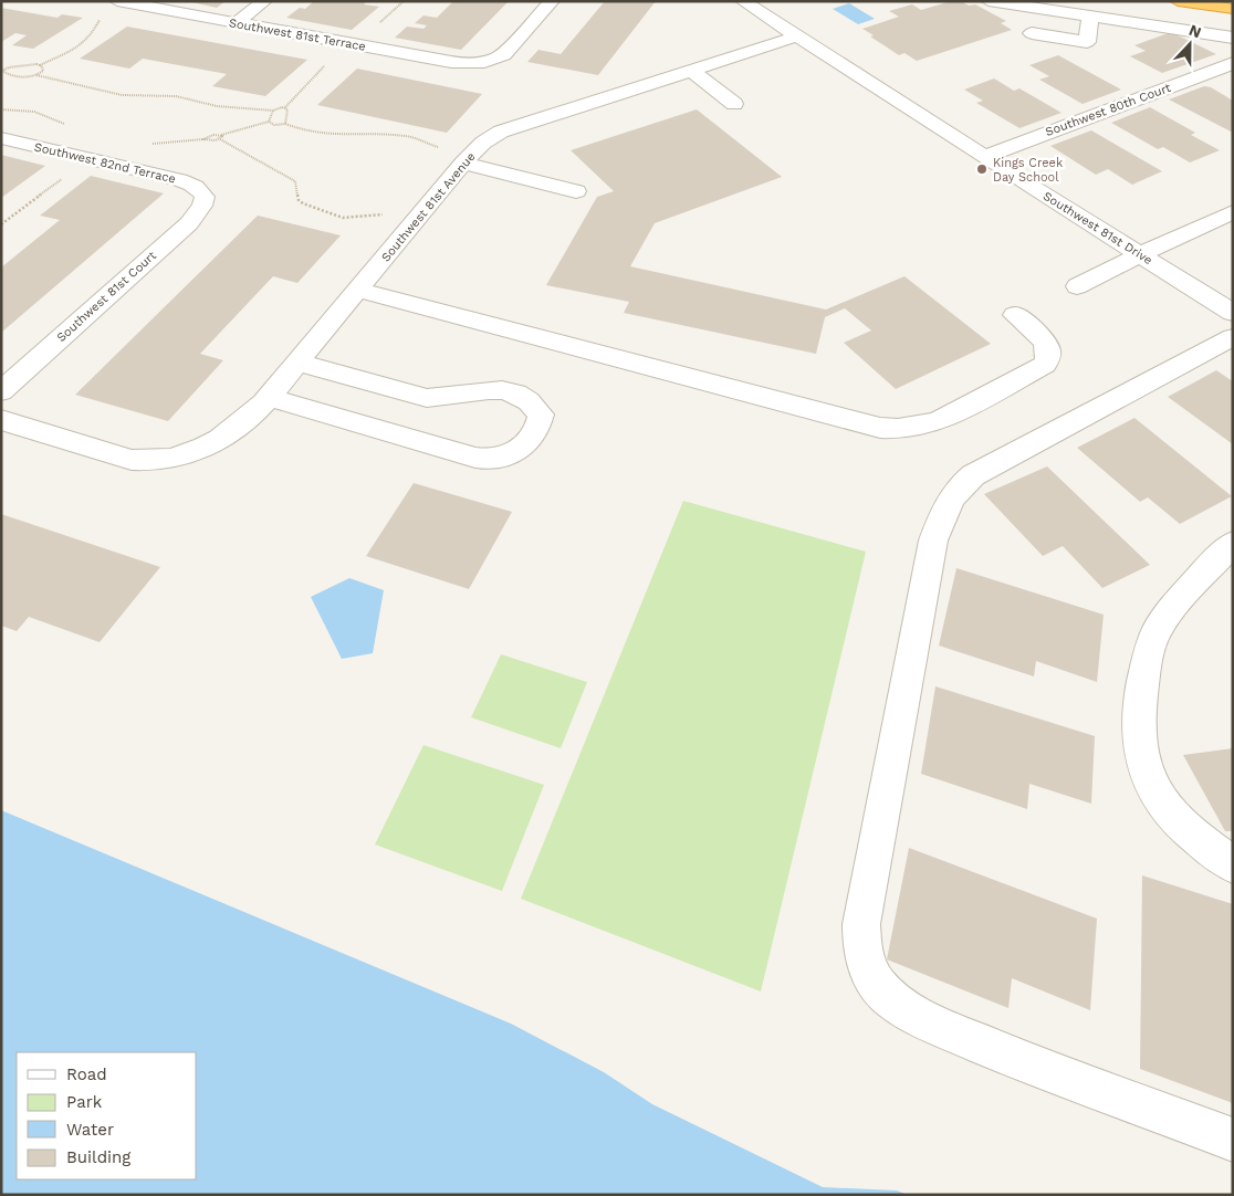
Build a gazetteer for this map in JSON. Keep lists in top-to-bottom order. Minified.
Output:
{"streets":{"street":["Southwest 81st Terrace","Southwest 80th Court","Southwest 82nd Terrace","Southwest 81st Avenue","Southwest 81st Drive","Southwest 81st Court"]},"crossings":[["Southwest 80th Court","Southwest 81st Drive"],["Southwest 82nd Terrace","Southwest 81st Court"],["Southwest 81st Avenue","Southwest 81st Drive"]],"places":["Kings Creek Day School"],"legend":["Road","Park","Water","Building"],"north":"top"}
